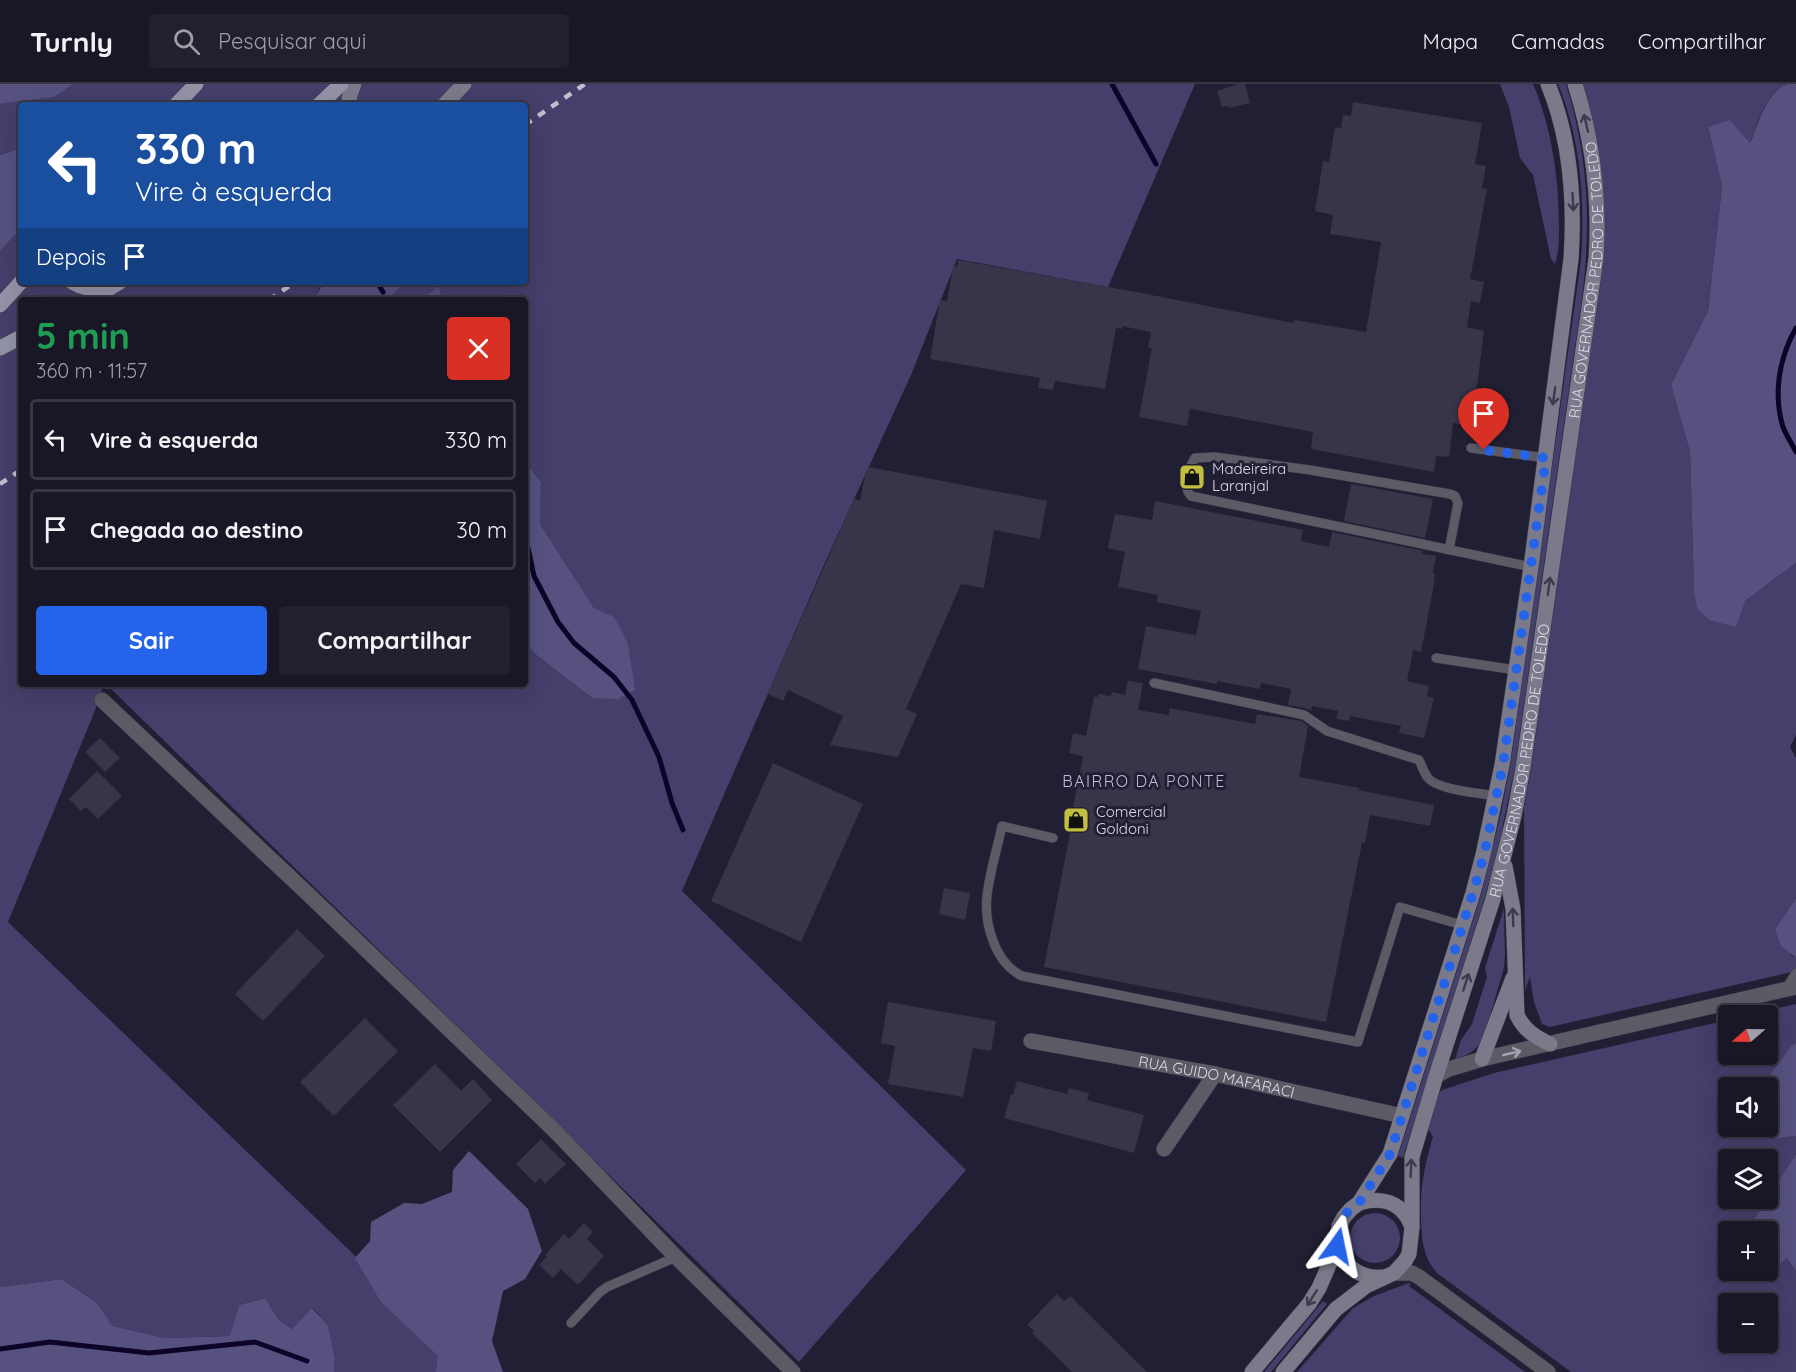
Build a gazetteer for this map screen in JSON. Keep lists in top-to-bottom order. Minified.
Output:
{"streets":{"main road":["RUA GOVERNADOR PEDRO DE TOLEDO"],"street":["RUA GUIDO MAFARACI"]},"crossings":[["RUA GOVERNADOR PEDRO DE TOLEDO","RUA GUIDO MAFARACI"]],"districts":["BAIRRO DA PONTE"],"places":{"shop":["Madeireira Laranjal","Comercial Goldoni"]},"north":"left","page":{"header":"Turnly","search":"Pesquisar aqui","nav":["Mapa","Camadas","Compartilhar"],"turn":["330 m","Vire à esquerda"],"then":"Depois","heading":["5 min","360 m · 11:57"],"list":[{"name":"Vire à esquerda","value":"330 m"},{"name":"Chegada ao destino","value":"30 m"}],"buttons":["Sair","Compartilhar"],"map_buttons":["+","−"]}}
